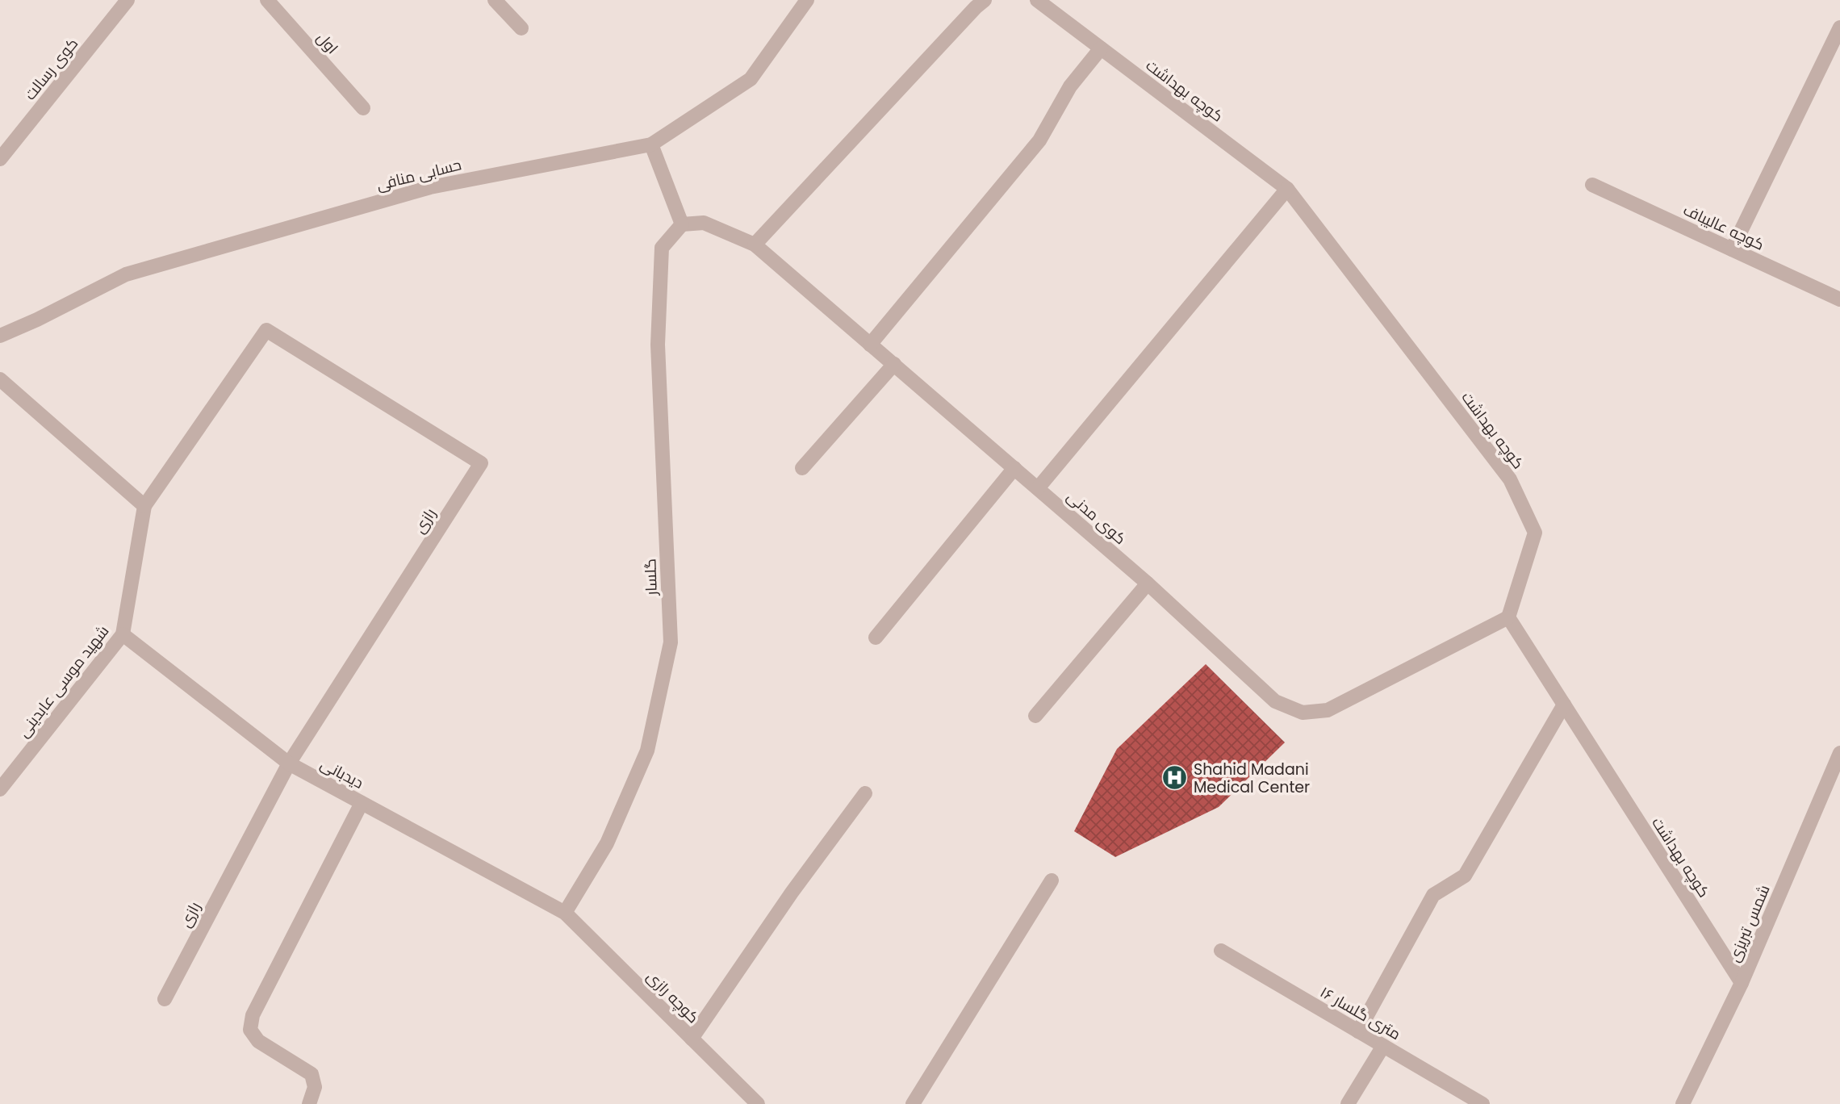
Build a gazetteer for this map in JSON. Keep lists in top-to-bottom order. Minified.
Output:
{"streets":{"street":["اول","کوی رسالت","کوچه بهداشت","حسابی منافی","کوچه عالیباف","کوی مدنی","رازی","گلسار","شهید موسی عابدینی","دیدبانی","شمس تبریزی","کوچه رازی","۱۶ متری گلسار"]},"crossings":[["کوچه بهداشت","کوی مدنی"],["کوچه بهداشت","شمس تبریزی"],["کوی مدنی","گلسار"],["رازی","شهید موسی عابدینی"],["رازی","دیدبانی"],["گلسار","دیدبانی"],["گلسار","کوچه رازی"],["شهید موسی عابدینی","دیدبانی"],["دیدبانی","کوچه رازی"]],"places":{"hospital":["Shahid Madani Medical Center"]}}
